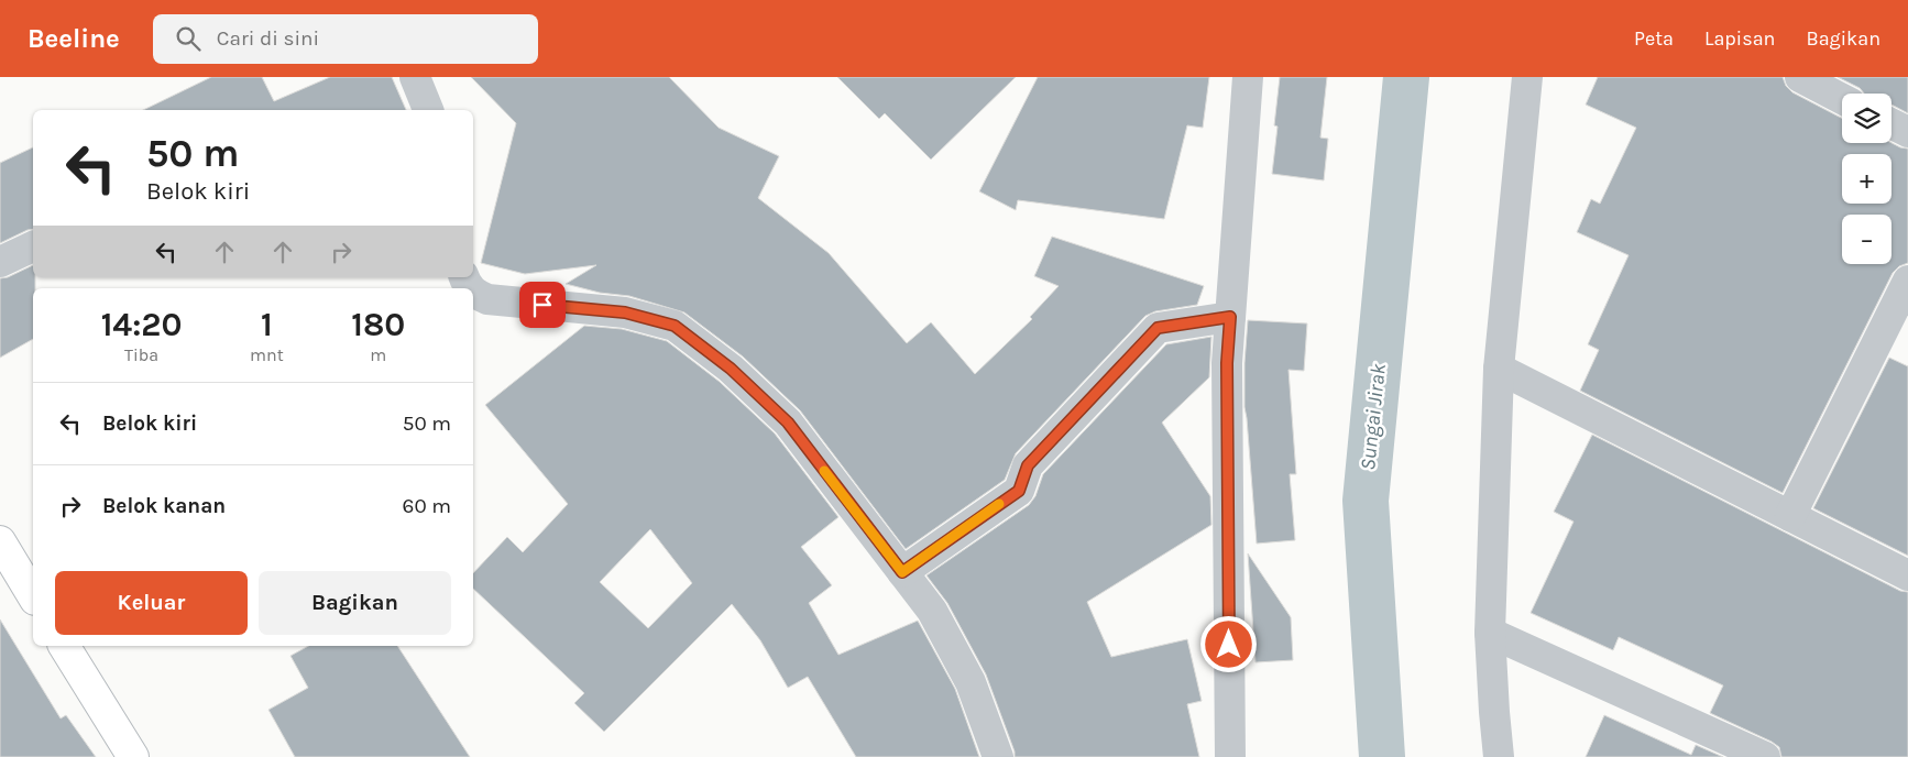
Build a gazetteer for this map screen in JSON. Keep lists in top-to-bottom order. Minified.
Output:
{"water":["Sungai Jirak"],"page":{"header":"Beeline","search":"Cari di sini","nav":["Peta","Lapisan","Bagikan"],"map_buttons":["+","−"],"turn":["50 m","Belok kiri"],"eta":["14:20","Tiba","1","mnt","180","m"],"list":[{"name":"Belok kiri","value":"50 m"},{"name":"Belok kanan","value":"60 m"}],"buttons":["Keluar","Bagikan"]}}
